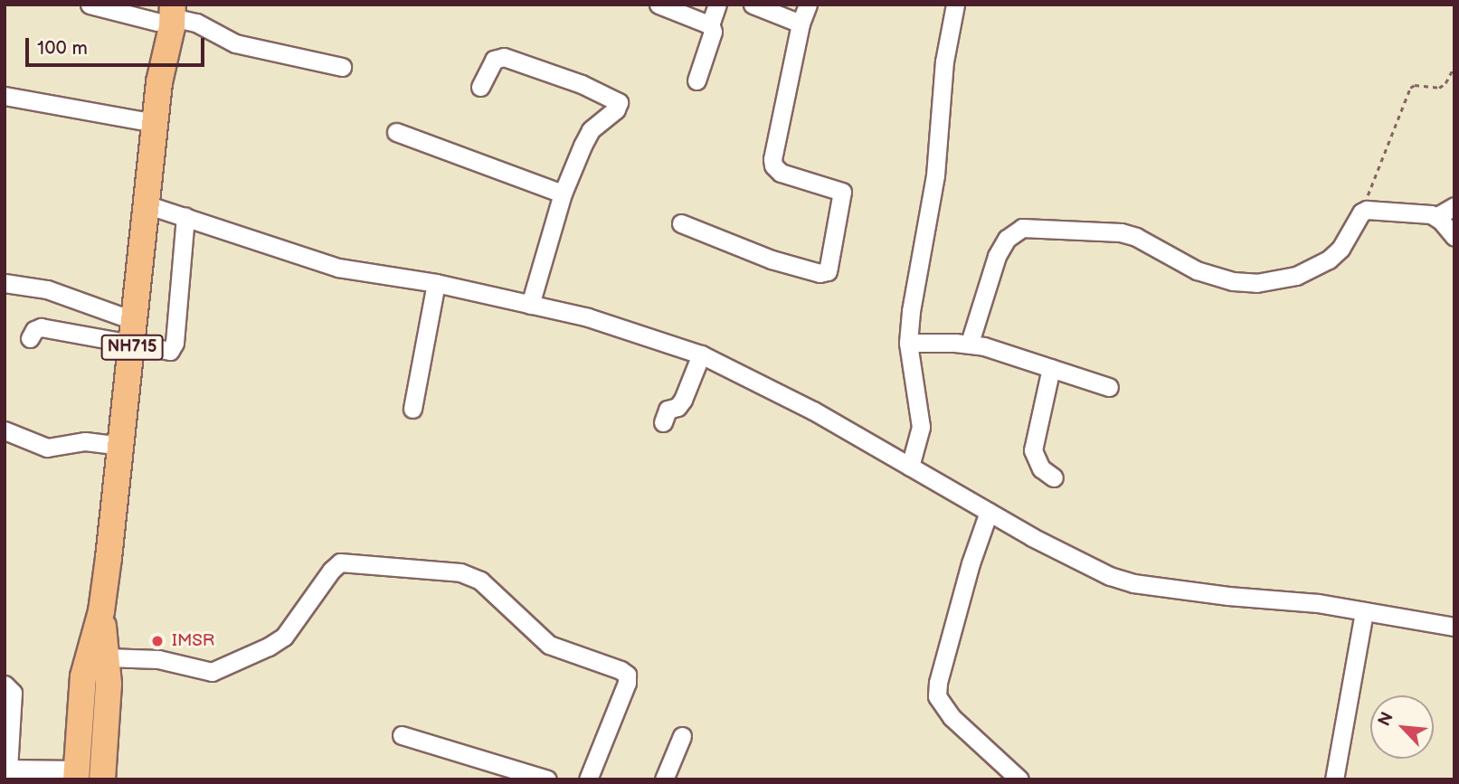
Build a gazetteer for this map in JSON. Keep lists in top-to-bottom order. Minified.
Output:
{"streets":{"highway":["NH715"]},"places":["IMSR"],"scale_bar":"100 m","north":"top left"}
